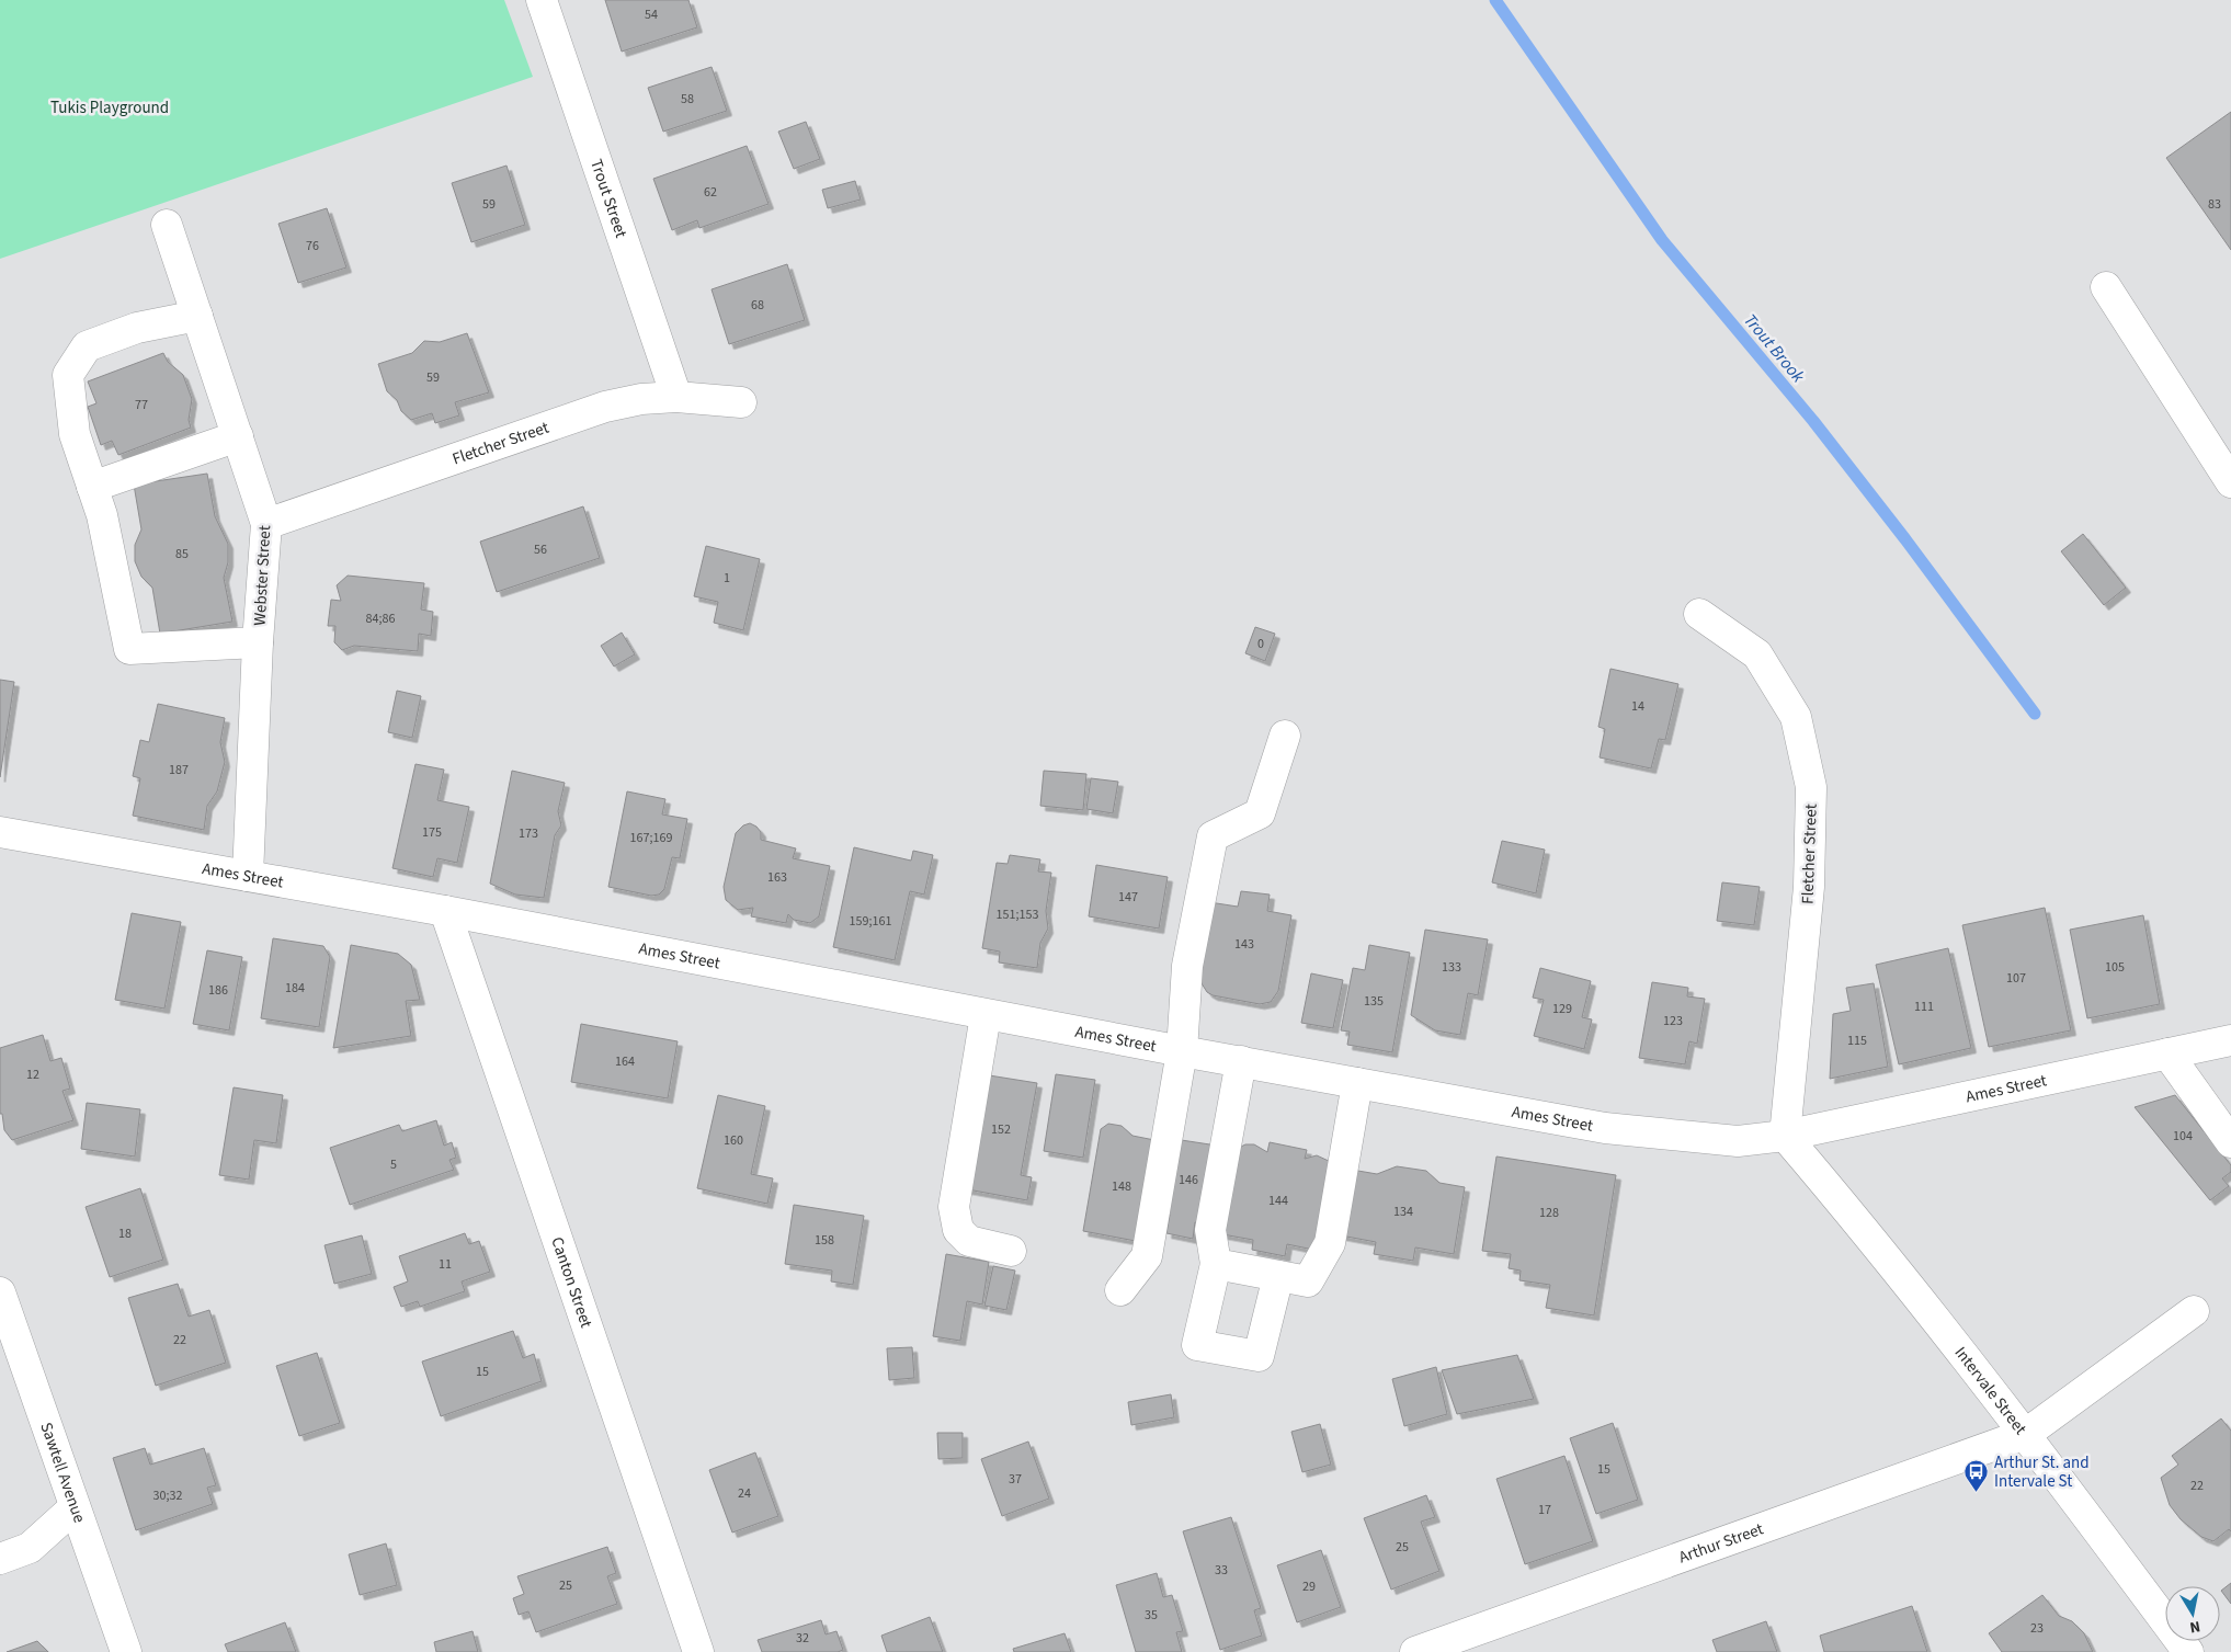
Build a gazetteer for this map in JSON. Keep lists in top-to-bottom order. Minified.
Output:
{"streets":{"street":["Trout Street","Fletcher Street","Webster Street","Ames Street","Canton Street","Intervale Street","Sawtell Avenue","Arthur Street"]},"crossings":[["Trout Street","Fletcher Street"],["Fletcher Street","Webster Street"],["Fletcher Street","Ames Street"],["Fletcher Street","Intervale Street"],["Webster Street","Ames Street"],["Ames Street","Canton Street"],["Ames Street","Intervale Street"],["Intervale Street","Arthur Street"]],"water":["Trout Brook"],"parks":["Tukis Playground"],"places":{"bus stop":["Arthur St. and Intervale St"]},"house_numbers":["54","58","62","59","83","76","68","59","77","56","85","1","84;86","0","14","187","175","173","167;169","163","147","151;153","159;161","143","133","105","107","184","186","135","111","129","123","115","164","12","152","104","160","5","146","148","144","134","128","18","158","11","22","15","15","37","22","24","30;32","17","25","33","25","29","35","23","32"],"north":"bottom"}
